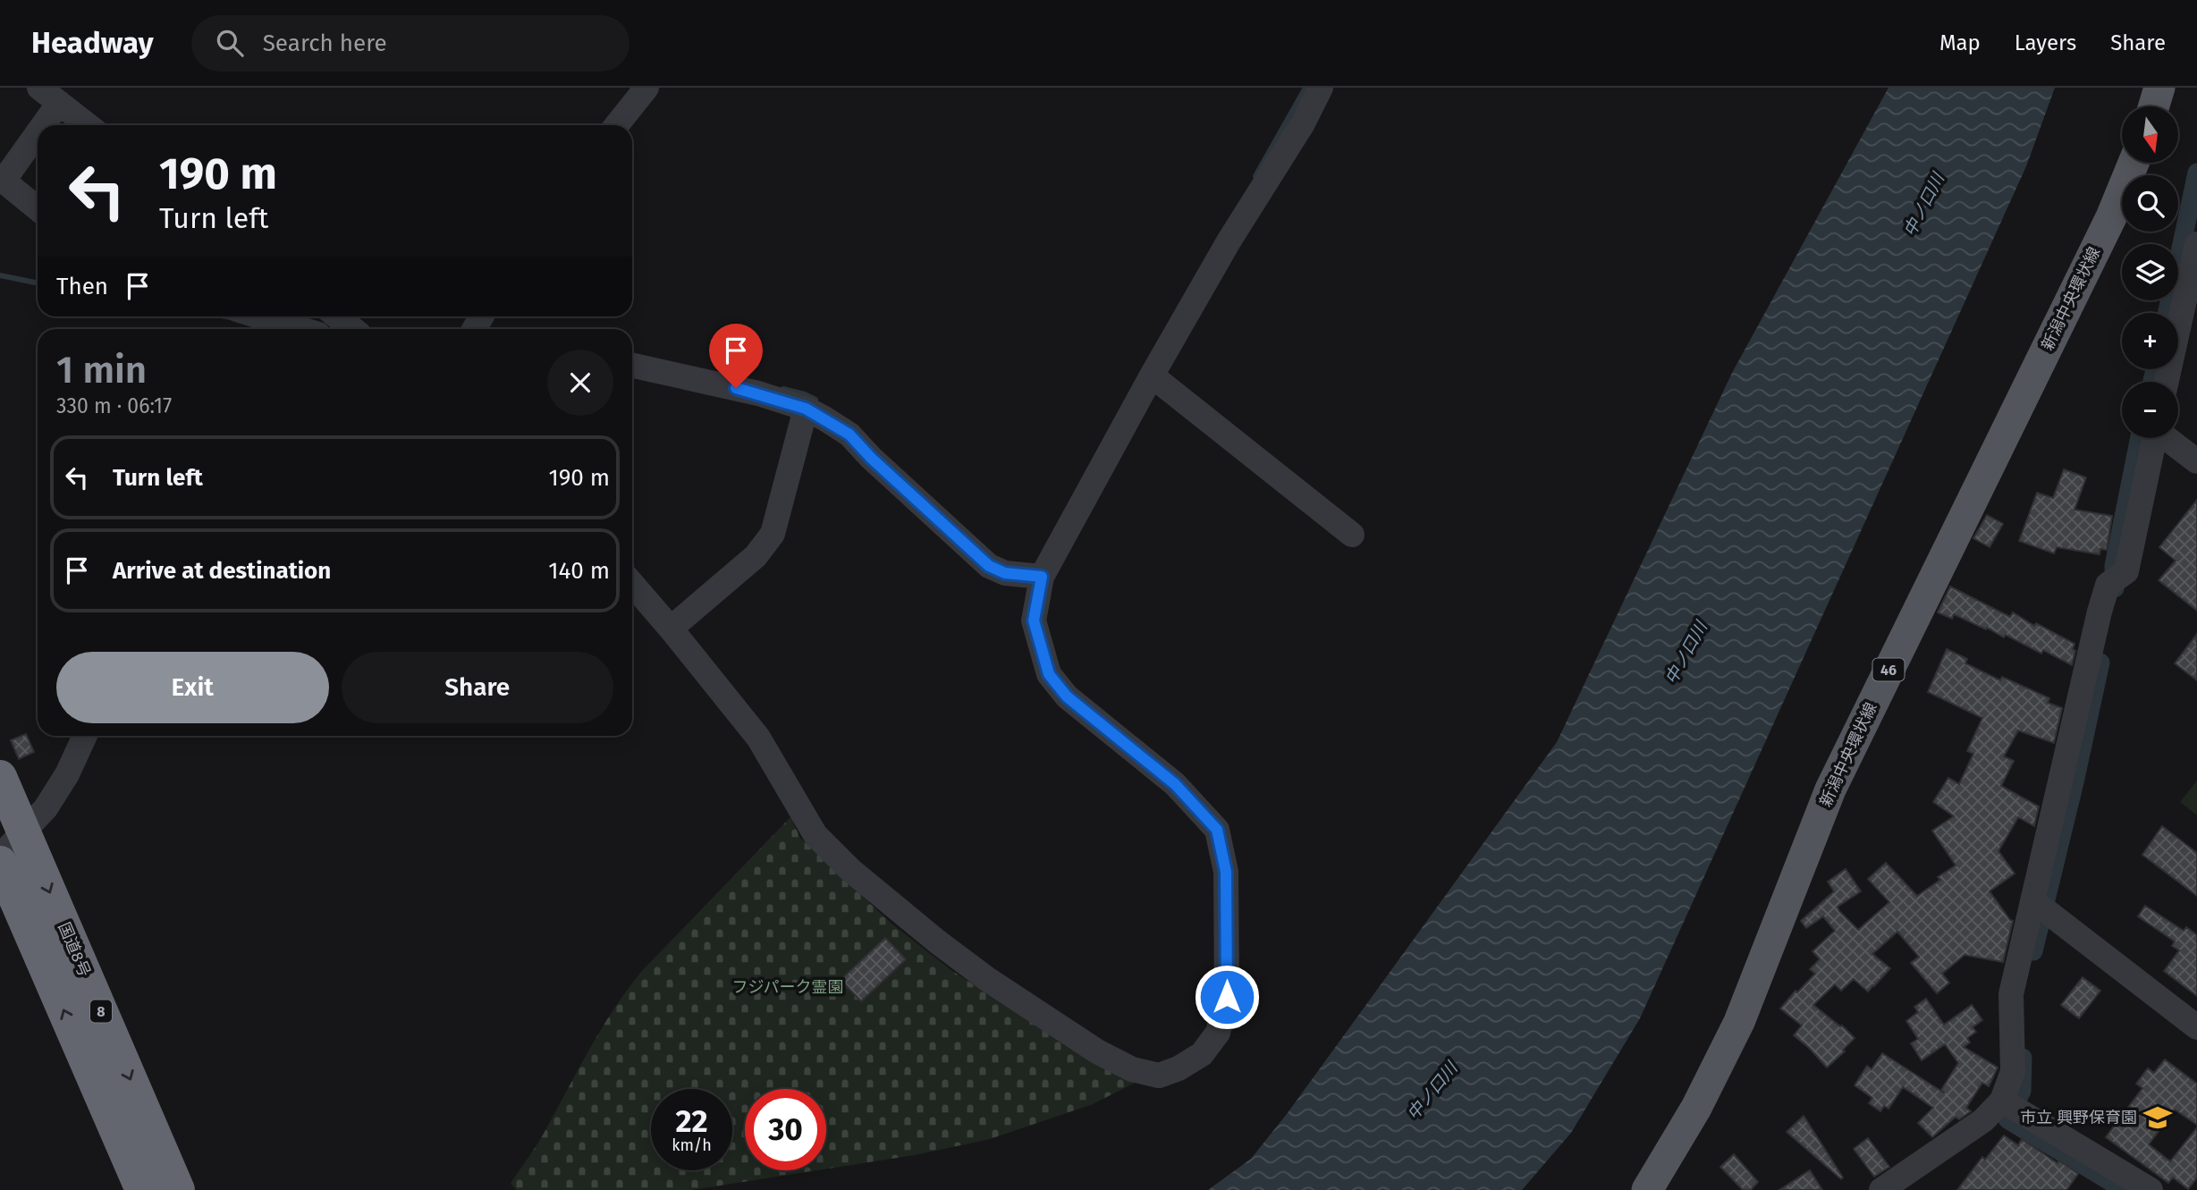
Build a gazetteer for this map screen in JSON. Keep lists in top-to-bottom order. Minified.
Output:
{"streets":{"highway":["国道8号","8"],"main road":["新潟中央環状線","46"]},"water":["中ノ口川"],"parks":["フジパーク霊園"],"places":{"school or university":["市立 興野保育園"]},"north":"bottom","page":{"header":"Headway","search":"Search here","nav":["Map","Layers","Share"],"map_buttons":["+","−"],"turn":["190 m","Turn left"],"then":"Then","heading":["1 min","330 m · 06:17"],"list":[{"name":"Turn left","value":"190 m"},{"name":"Arrive at destination","value":"140 m"}],"buttons":["Exit","Share"],"speed":"22 km/h","limit":"30"}}
